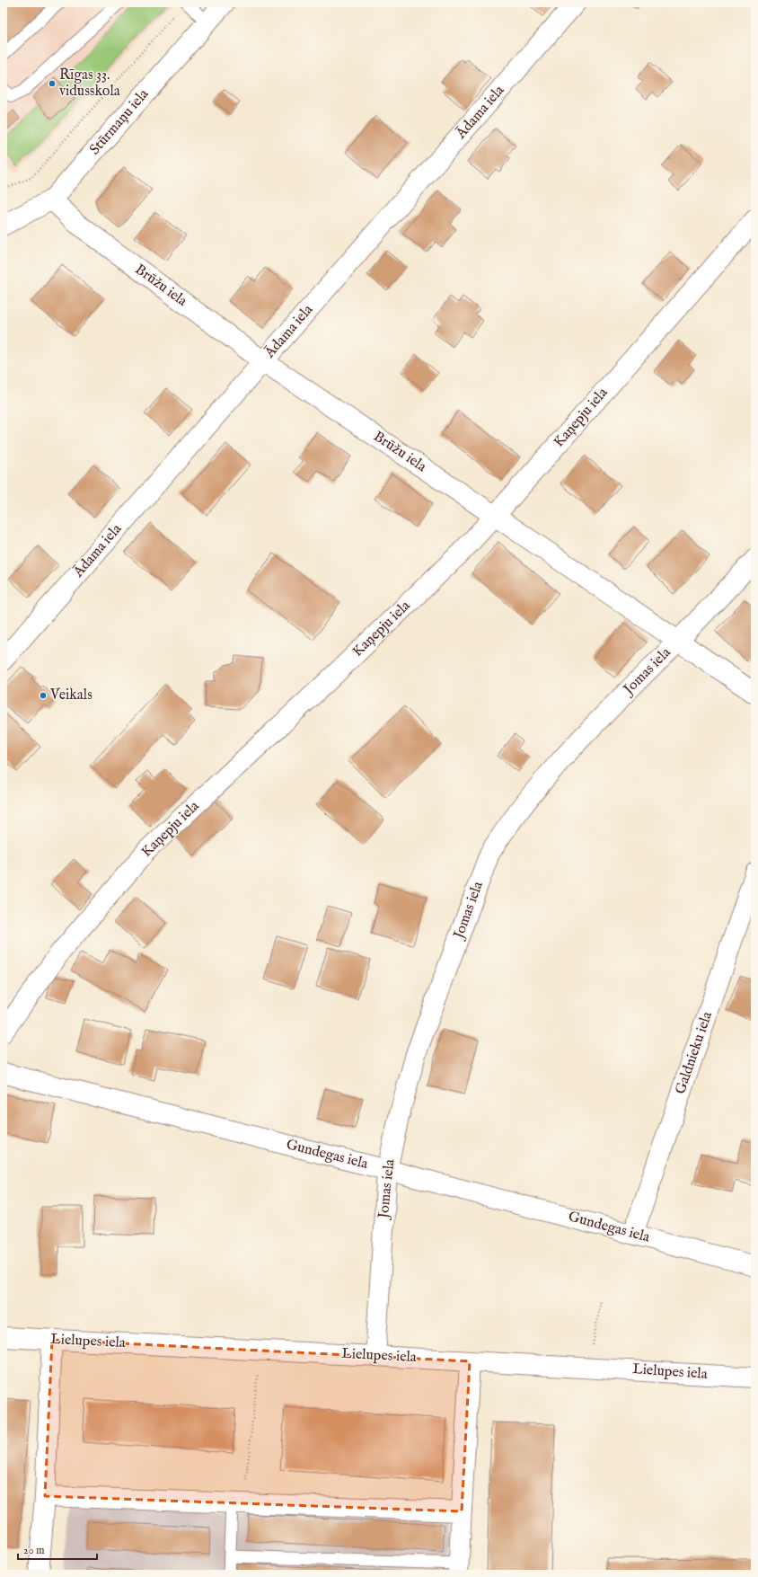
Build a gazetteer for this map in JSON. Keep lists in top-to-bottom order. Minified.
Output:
{"streets":{"street":["Ādama iela","Stūrmaņu iela","Brūžu iela","Kaņepju iela","Jomas iela","Galdnieku iela","Gundegas iela","Lielupes iela"]},"crossings":[["Ādama iela","Brūžu iela"],["Stūrmaņu iela","Brūžu iela"],["Brūžu iela","Kaņepju iela"],["Brūžu iela","Jomas iela"],["Jomas iela","Gundegas iela"],["Jomas iela","Lielupes iela"],["Galdnieku iela","Gundegas iela"]],"places":["Rīgas 33. vidusskola","Veikals"],"scale_bar":"20 m"}
